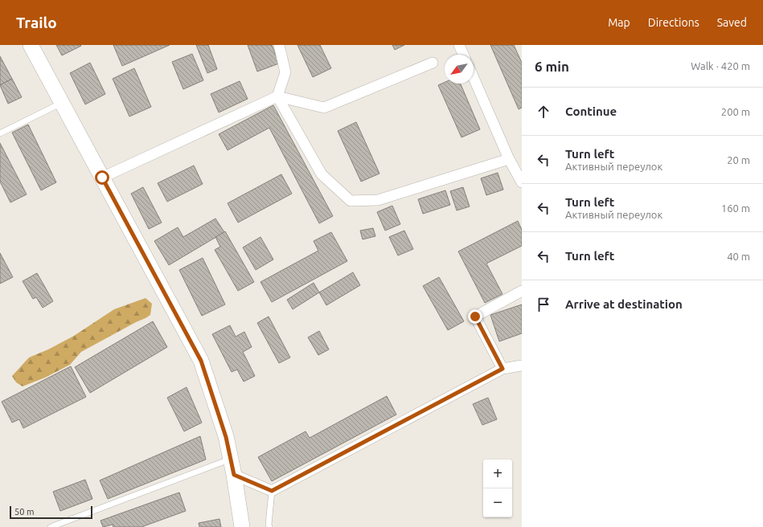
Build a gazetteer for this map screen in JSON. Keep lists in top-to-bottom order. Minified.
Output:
{"scale_bar":"50 m","north":"bottom left","page":{"header":"Trailo","nav":["Map","Directions","Saved"],"heading":["6 min","Walk · 420 m"],"list":[["Continue","200 m"],["Turn left","Активный переулок","20 m"],["Turn left","Активный переулок","160 m"],["Turn left","40 m"],"Arrive at destination"],"map_buttons":["+","−"],"scale":"50 m"}}
